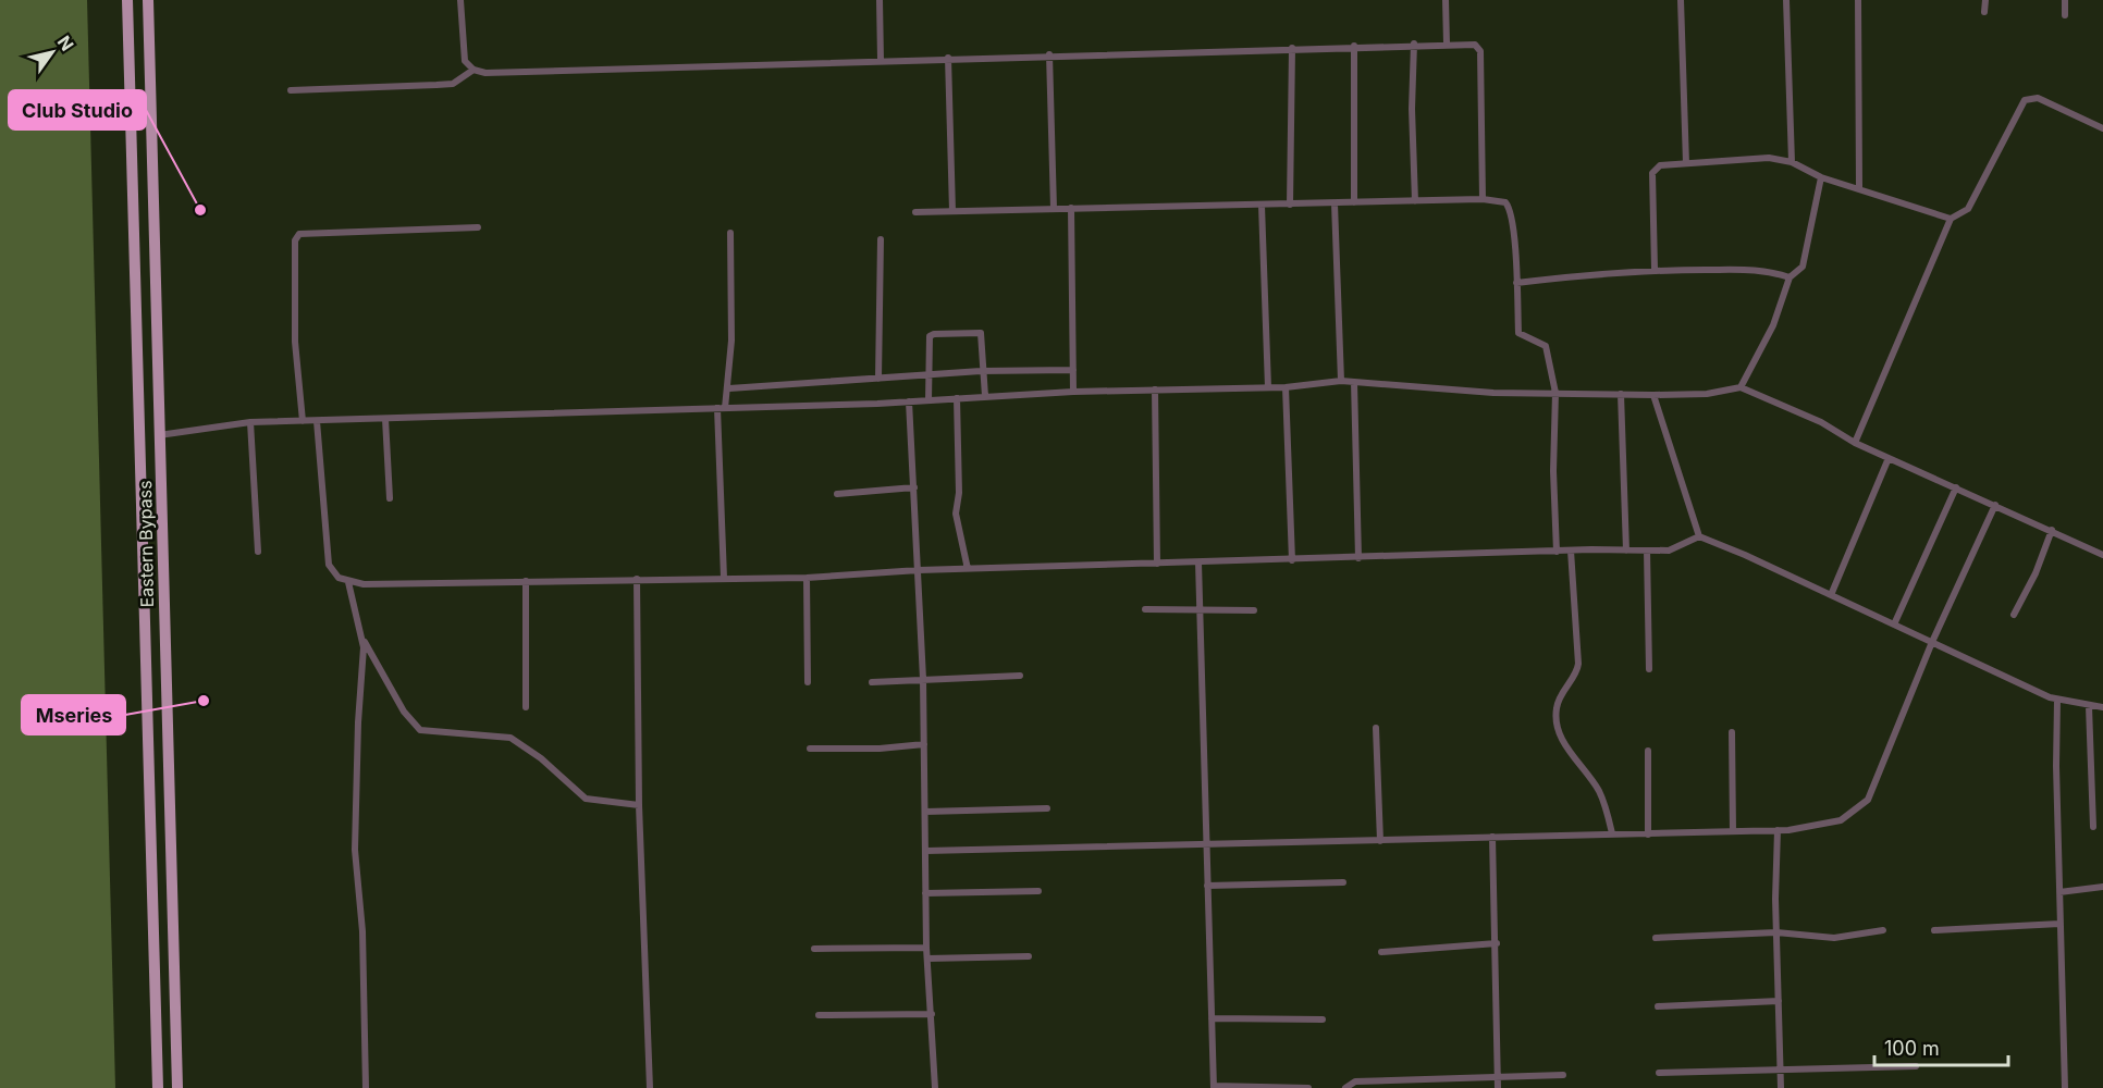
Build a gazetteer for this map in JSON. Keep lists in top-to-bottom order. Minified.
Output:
{"streets":{"main road":["Eastern Bypass"]},"places":["Club Studio","Mseries"],"scale_bar":"100 m","north":"top right"}
